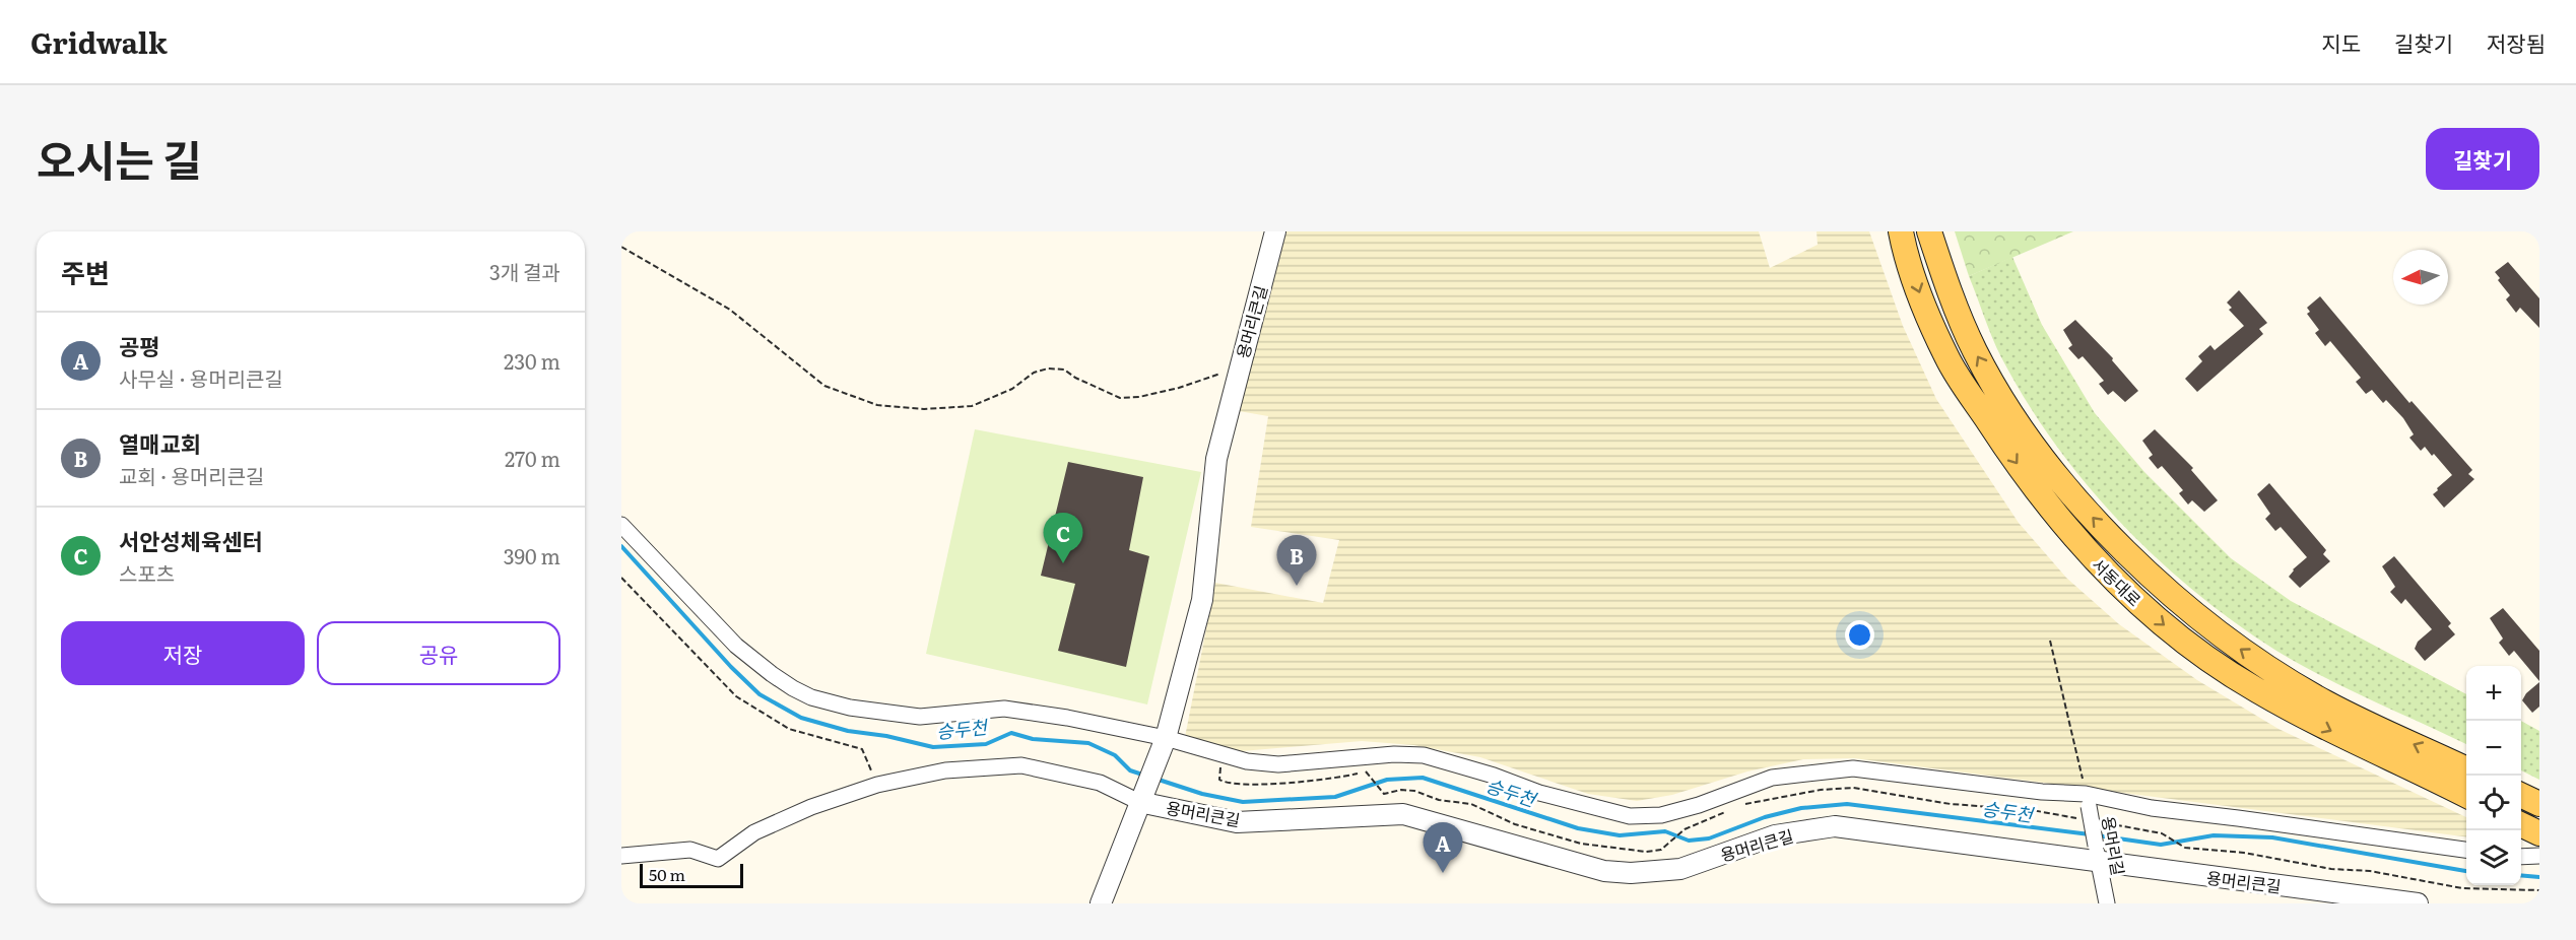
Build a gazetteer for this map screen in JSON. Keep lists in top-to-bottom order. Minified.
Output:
{"streets":{"main road":["서동대로"],"street":["용머리큰길","용머리길"]},"crossings":[["용머리큰길","용머리길"]],"water":["승두천"],"scale_bar":"50 m","north":"left","page":{"header":"Gridwalk","nav":["지도","길찾기","저장됨"],"title":"오시는 길","buttons":["길찾기",["저장","공유"]],"heading":["주변","3개 결과"],"list":[{"mark":"A","name":"공평","note":"사무실 · 용머리큰길","value":"230 m"},{"mark":"B","name":"열매교회","note":"교회 · 용머리큰길","value":"270 m"},{"mark":"C","name":"서안성체육센터","note":"스포츠","value":"390 m"}],"pins":["C","B","A"],"map_buttons":["+","−"],"scale":"50 m"}}
